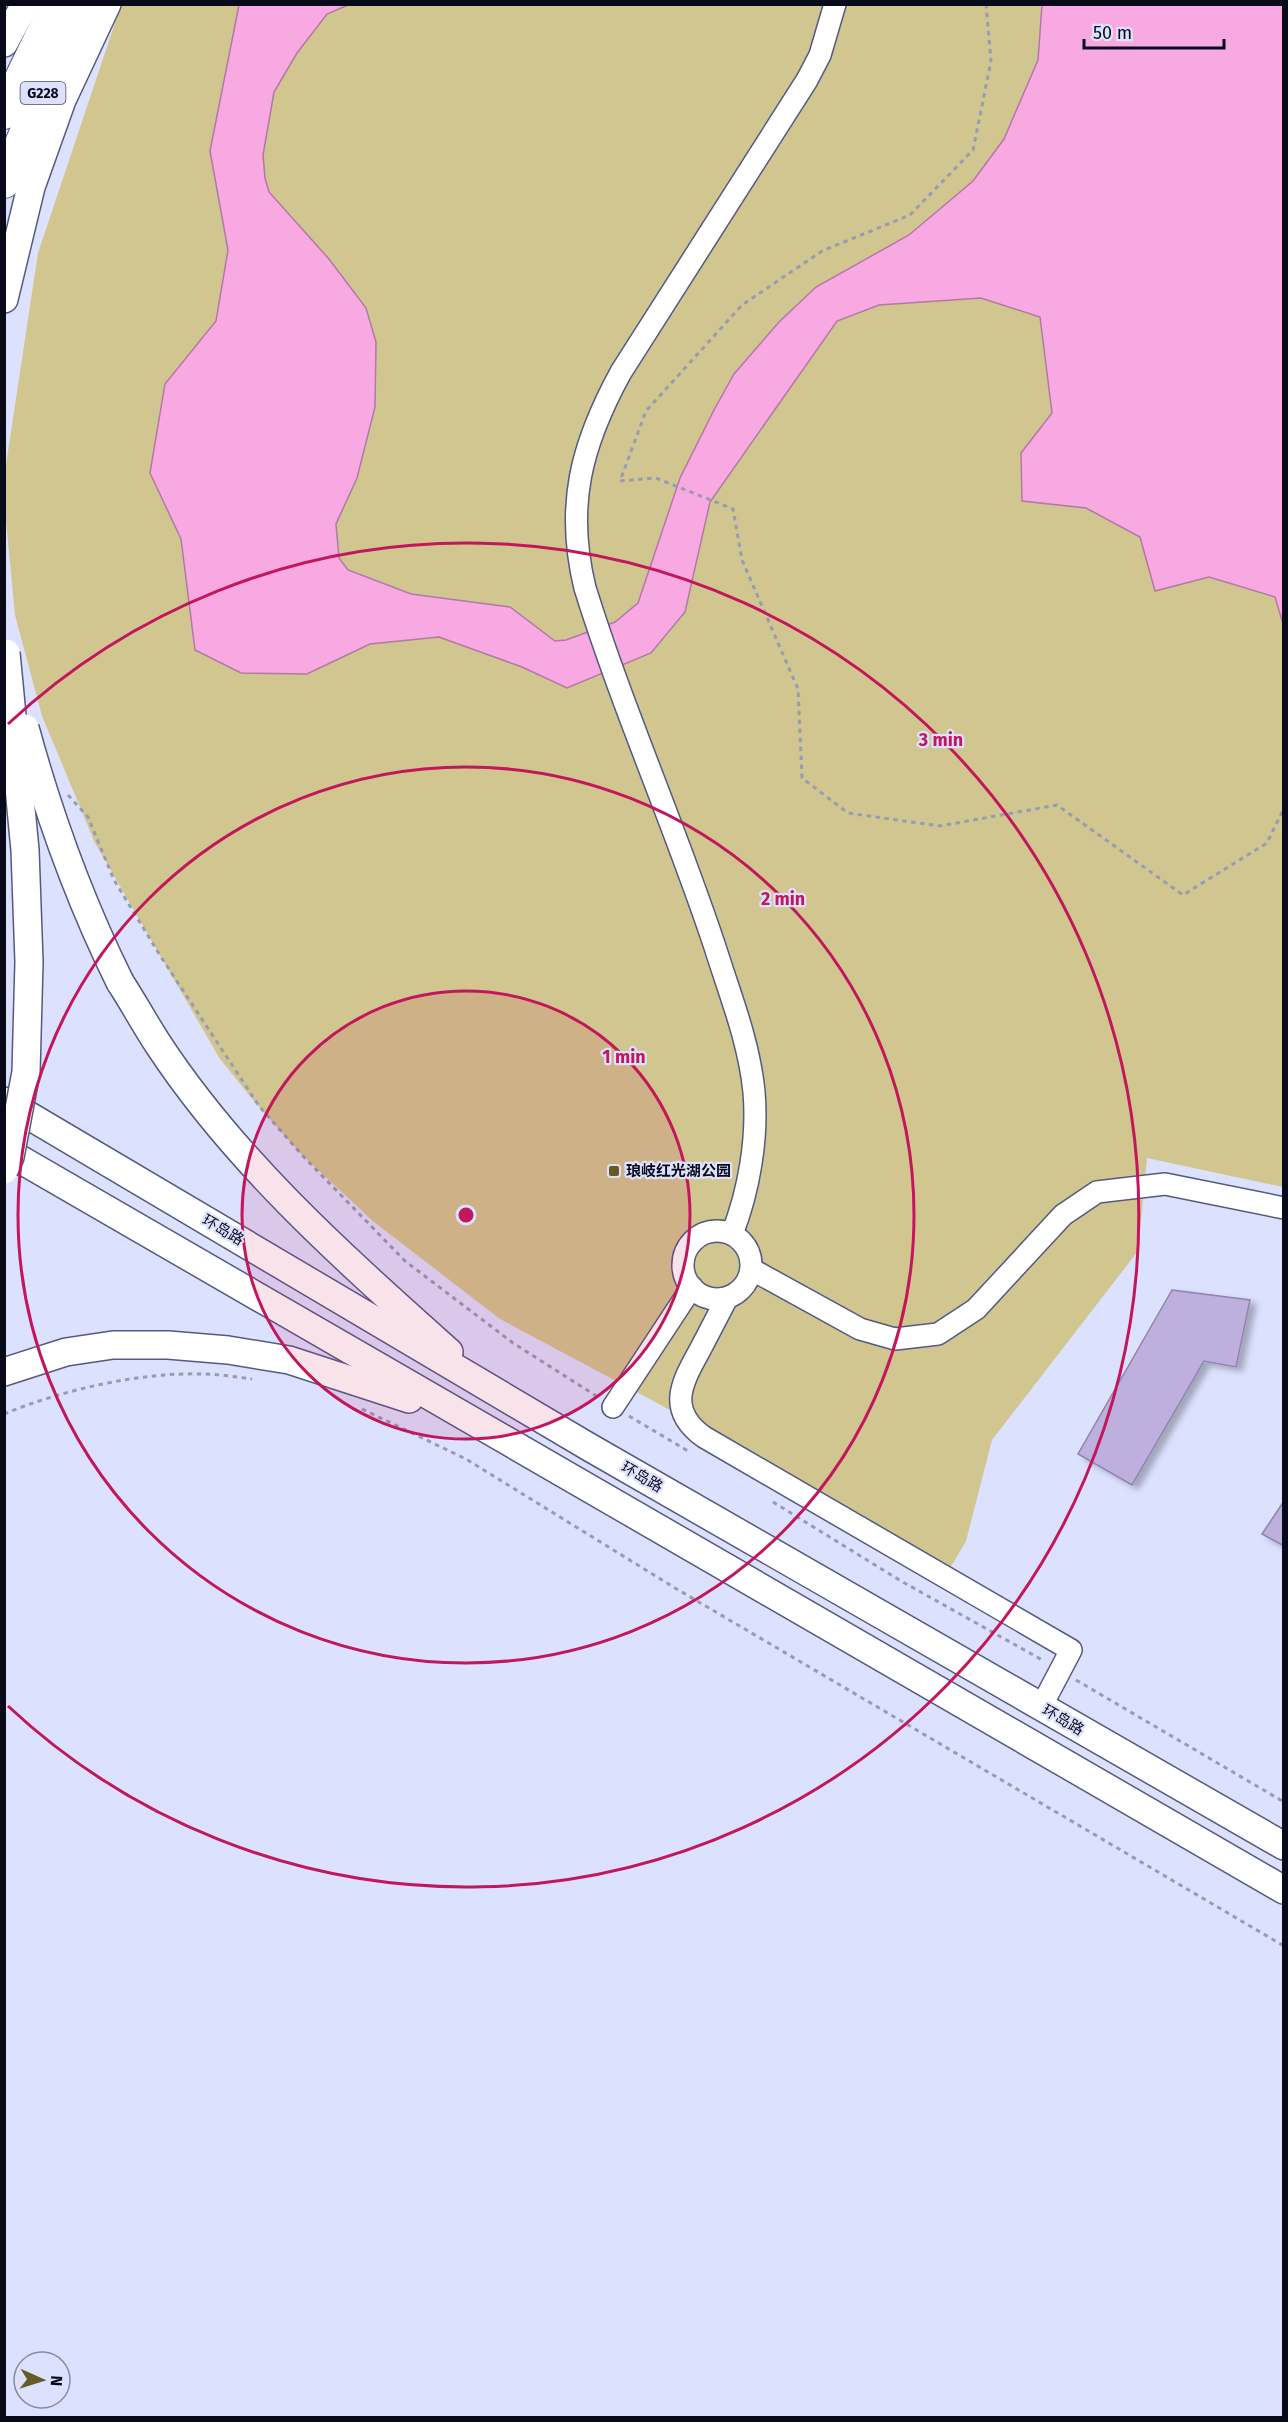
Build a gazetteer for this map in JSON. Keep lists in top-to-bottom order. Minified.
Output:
{"streets":{"highway":["G228"],"main road":["环岛路"]},"places":{"transit":["琅岐红光湖公园"]},"scale_bar":"50 m","north":"right","rings":["3 min","2 min","1 min"]}
